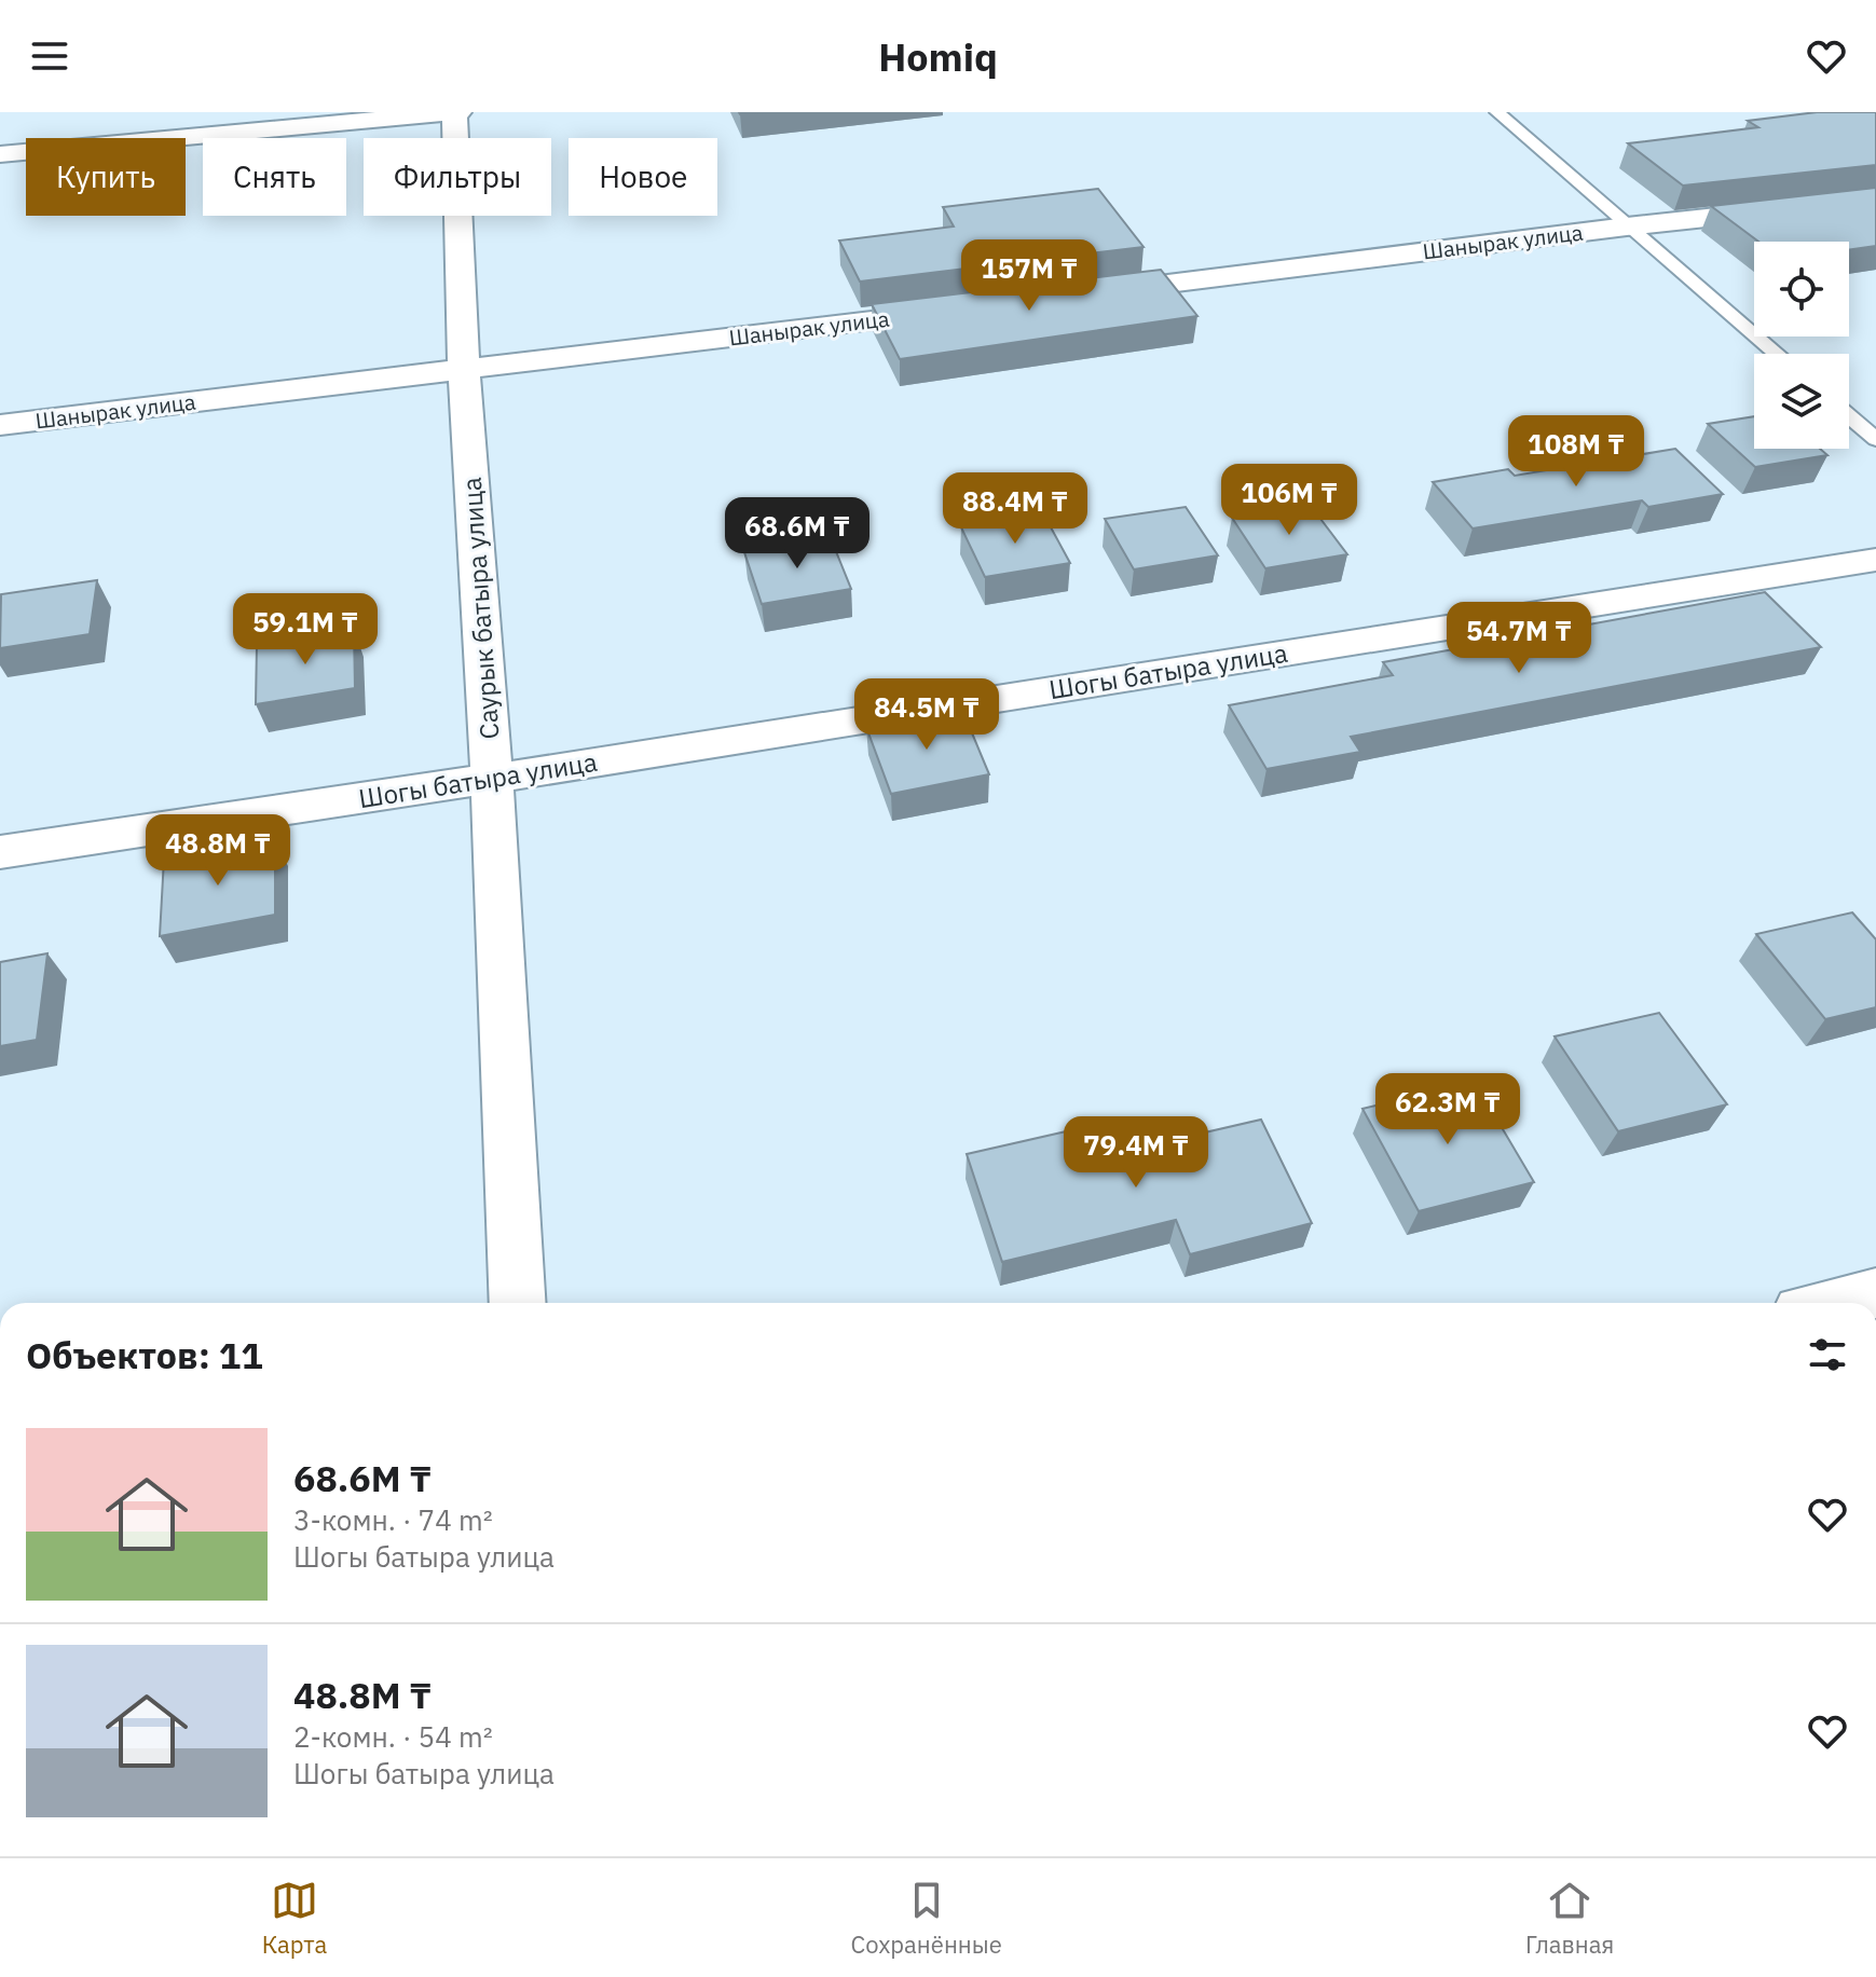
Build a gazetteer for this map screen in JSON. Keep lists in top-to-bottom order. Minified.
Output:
{"streets":{"street":["Шанырак улица","Саурык батыра улица","Шогы батыра улица"]},"crossings":[["Шанырак улица","Саурык батыра улица"],["Саурык батыра улица","Шогы батыра улица"]],"page":{"header":"Homiq","chip":["Купить","Снять","Фильтры","Новое"],"price":["157M ₸","108M ₸","106M ₸","88.4M ₸","68.6M ₸","59.1M ₸","54.7M ₸","84.5M ₸","48.8M ₸","62.3M ₸","79.4M ₸"],"heading":"Объектов: 11","list":[{"name":"68.6M ₸","note":"3-комн. · 74 m² · Шогы батыра улица"},{"name":"48.8M ₸","note":"2-комн. · 54 m² · Шогы батыра улица"}],"tabs":["Карта","Сохранённые","Главная"]}}
